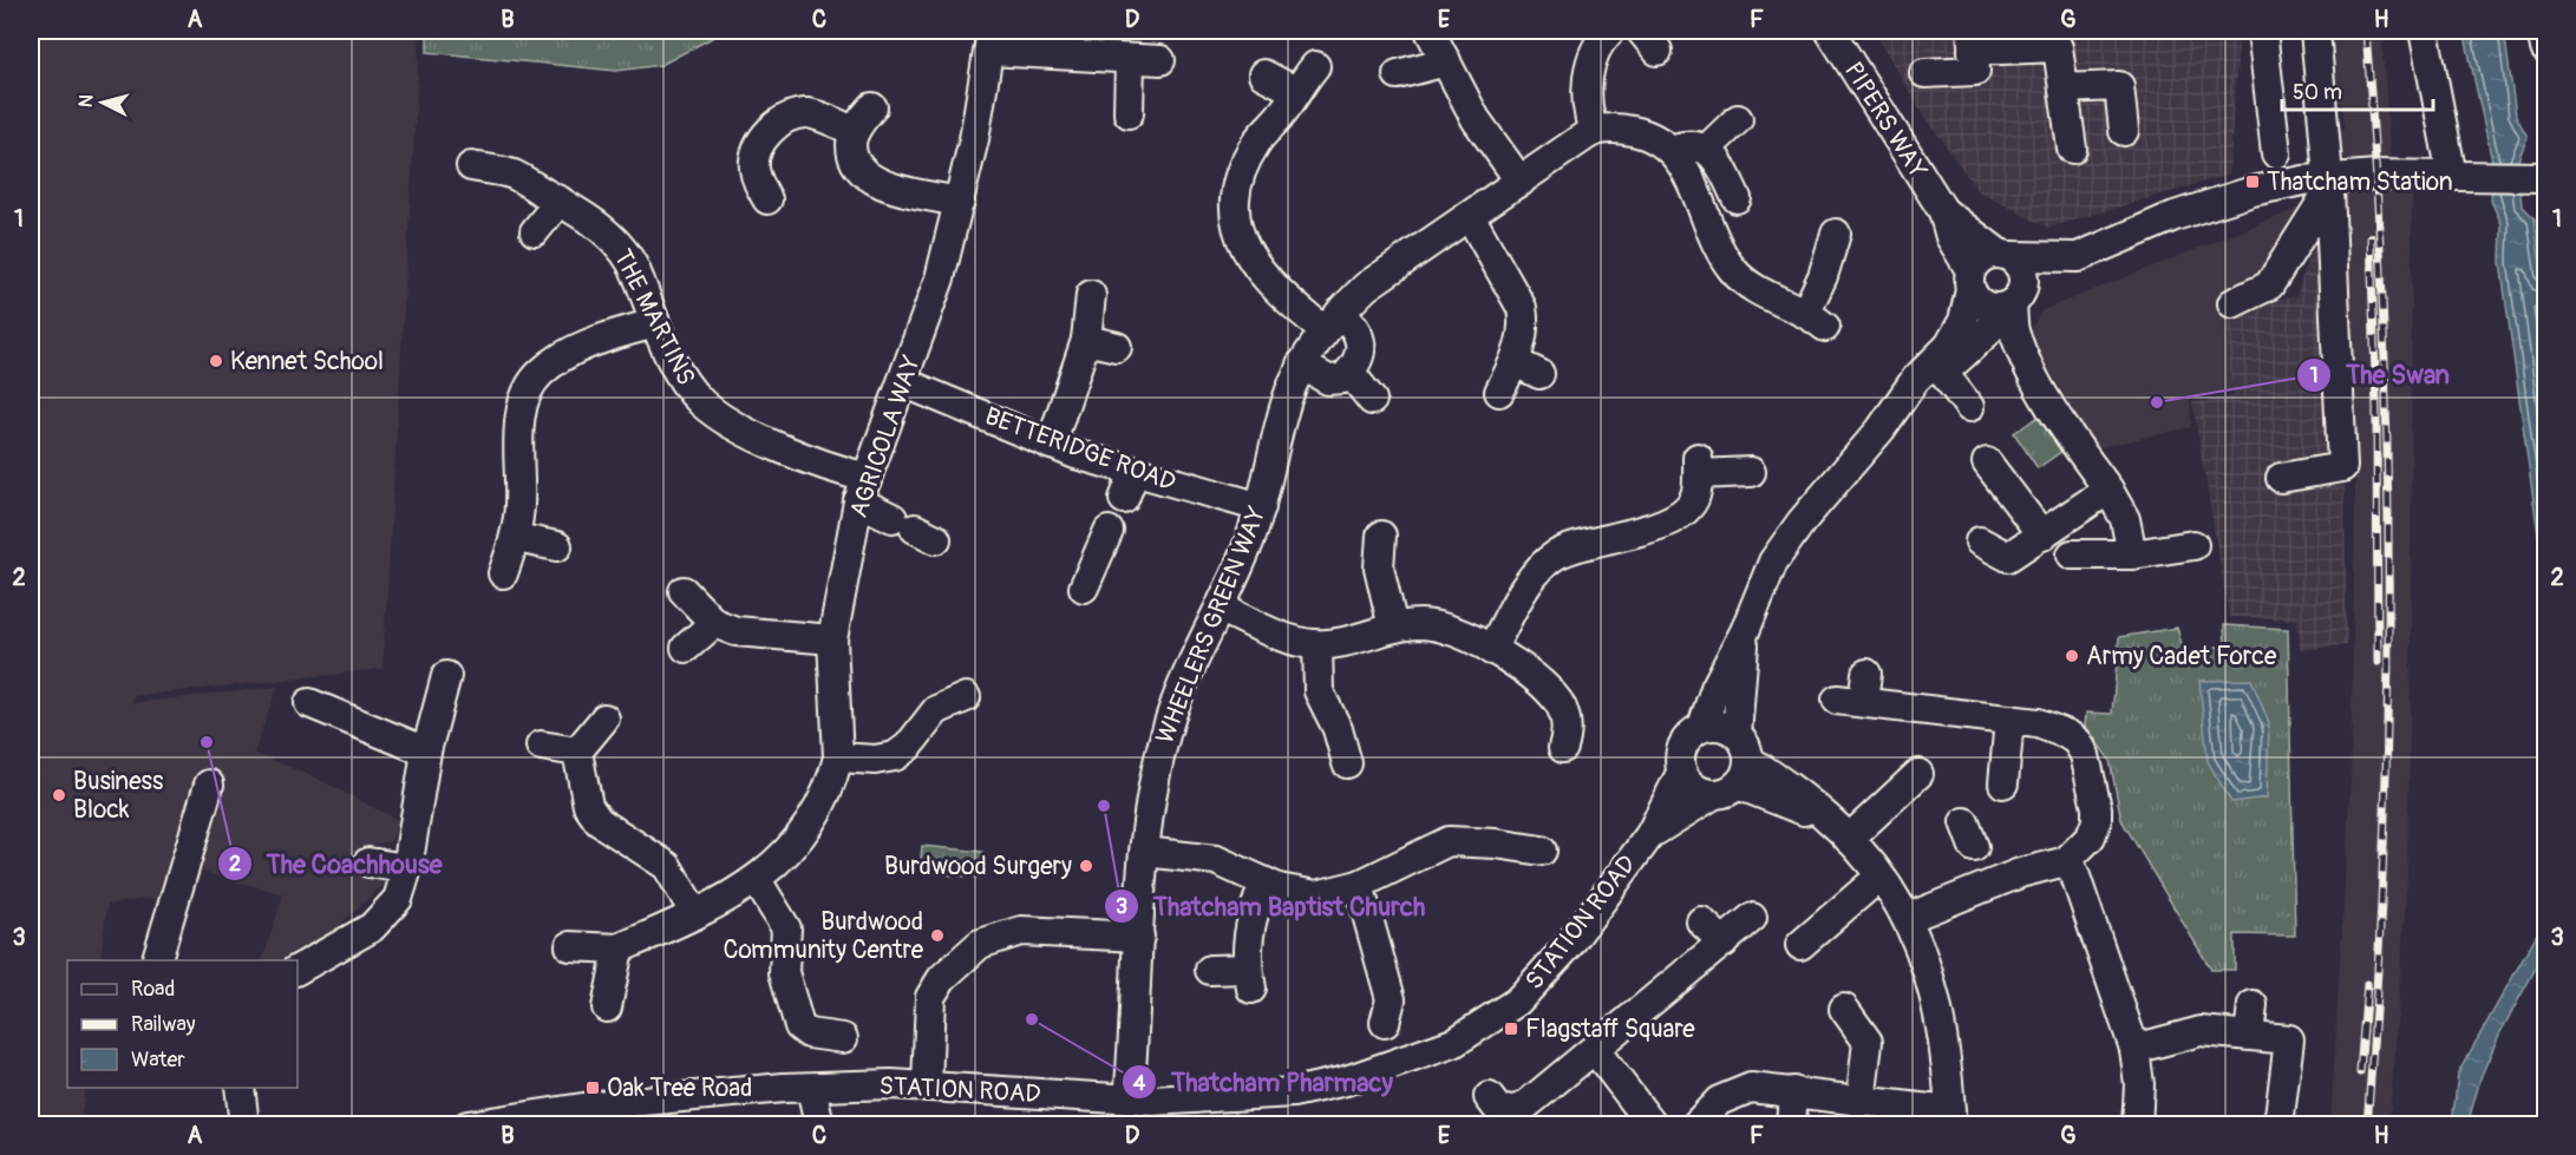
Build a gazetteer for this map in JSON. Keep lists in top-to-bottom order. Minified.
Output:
{"streets":{"street":["PIPERS WAY","THE MARTINS","AGRICOLA WAY","BETTERIDGE ROAD","WHEELERS GREEN WAY","STATION ROAD"]},"crossings":[["PIPERS WAY","STATION ROAD"],["THE MARTINS","AGRICOLA WAY"],["AGRICOLA WAY","BETTERIDGE ROAD"],["BETTERIDGE ROAD","WHEELERS GREEN WAY"],["WHEELERS GREEN WAY","STATION ROAD"]],"places":{"transit":["Thatcham Station","Flagstaff Square","Oak Tree Road"],"other":["Kennet School","The Swan","Army Cadet Force","The Coachhouse","Business Block","Thatcham Baptist Church","Burdwood Surgery","Burdwood Community Centre","Thatcham Pharmacy"]},"legend":["Road","Railway","Water"],"scale_bar":"50 m","north":"left","grid":{"columns":["A","B","C","D","E","F","G","H"],"rows":["1","2","3"]}}
